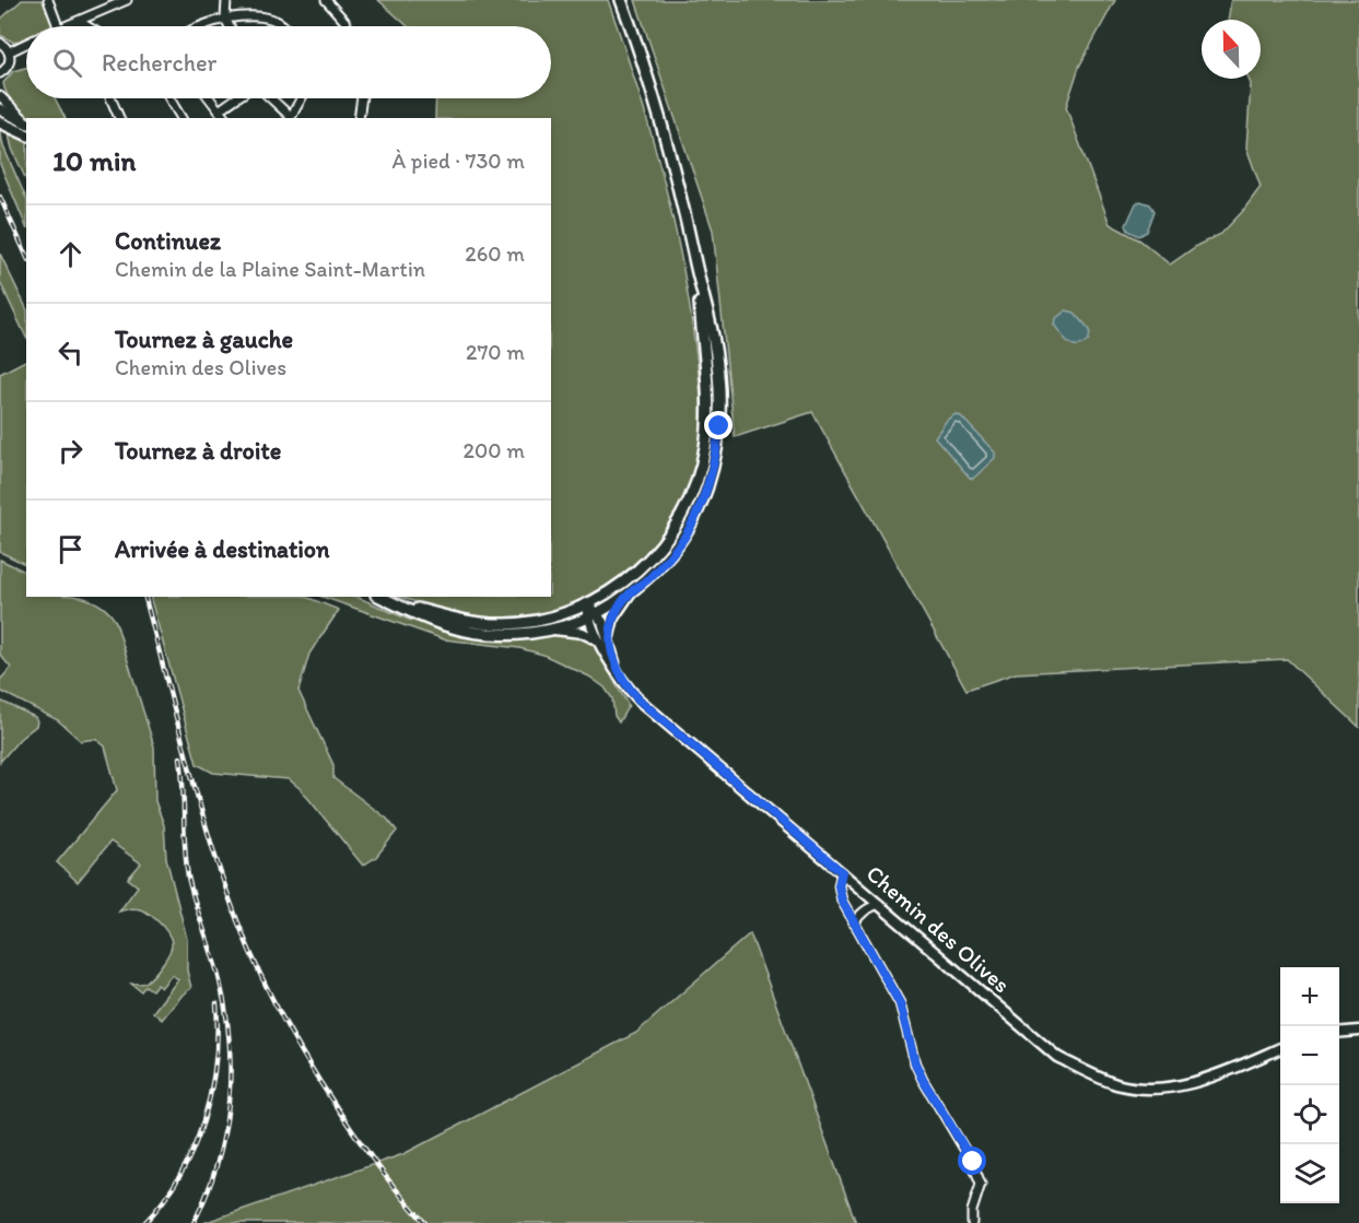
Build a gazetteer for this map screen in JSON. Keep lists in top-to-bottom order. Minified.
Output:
{"streets":{"street":["Chemin des Olives"]},"north":"top","page":{"search":"Rechercher","heading":["10 min","À pied · 730 m"],"list":[["Continuez","Chemin de la Plaine Saint-Martin","260 m"],["Tournez à gauche","Chemin des Olives","270 m"],["Tournez à droite","200 m"],"Arrivée à destination"],"map_buttons":["+","−"]}}
